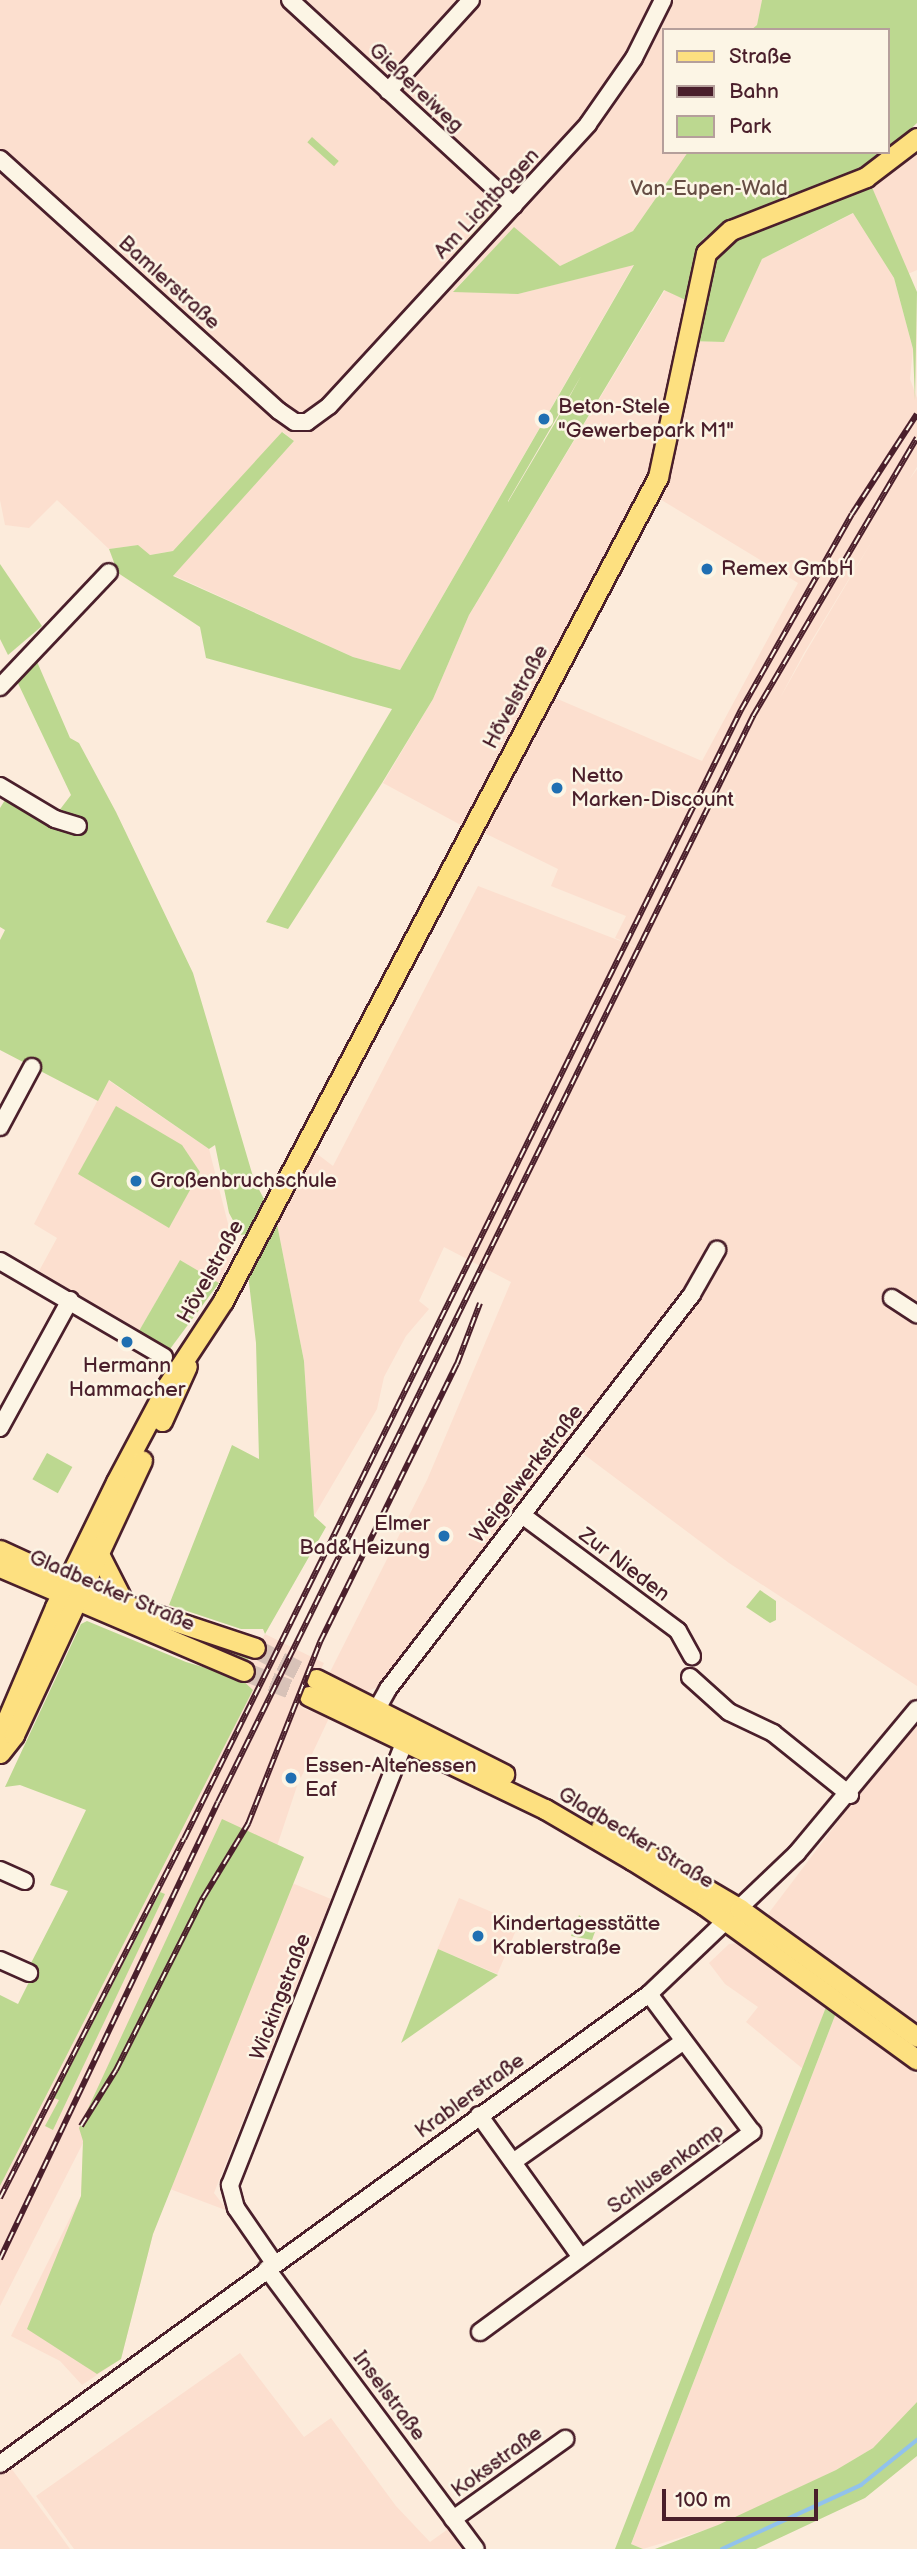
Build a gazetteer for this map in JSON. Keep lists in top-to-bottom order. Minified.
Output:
{"streets":{"main road":["Hövelstraße","Gladbecker Straße"],"street":["Gießereiweg","Am Lichtbogen","Bamlerstraße","Weigelwerkstraße","Zur Nieden","Wickingstraße","Krablerstraße","Schlusenkamp","Inselstraße","Koksstraße"]},"crossings":[["Gießereiweg","Am Lichtbogen"],["Am Lichtbogen","Bamlerstraße"],["Hövelstraße","Gladbecker Straße"],["Weigelwerkstraße","Zur Nieden"],["Weigelwerkstraße","Gladbecker Straße"],["Gladbecker Straße","Wickingstraße"],["Gladbecker Straße","Krablerstraße"],["Wickingstraße","Krablerstraße"],["Wickingstraße","Inselstraße"],["Krablerstraße","Schlusenkamp"],["Krablerstraße","Inselstraße"],["Inselstraße","Koksstraße"]],"parks":["Van-Eupen-Wald"],"places":["Beton-Stele \"Gewerbepark M1\"","Remex GmbH","Netto Marken-Discount","Großenbruchschule","Hermann Hammacher","Elmer Bad&Heizung","Essen-Altenessen Eaf","Kindertagesstätte Krablerstraße"],"legend":["Straße","Bahn","Park"],"scale_bar":"100 m"}
